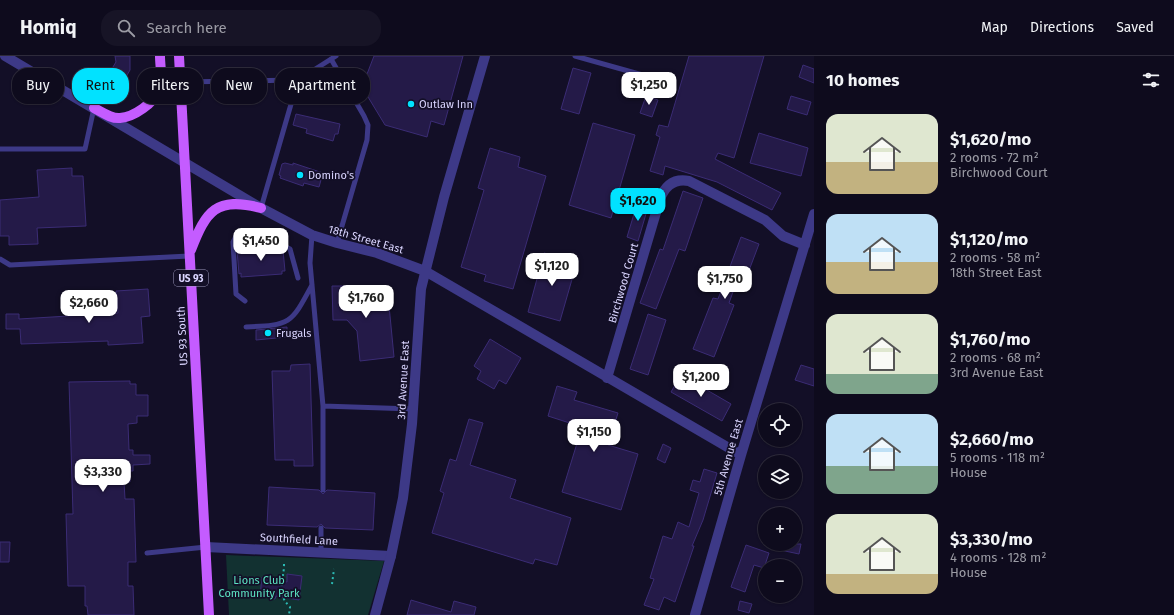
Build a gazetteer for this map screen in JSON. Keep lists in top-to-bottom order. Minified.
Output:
{"streets":{"main road":["US 93","US 93 South"],"street":["18th Street East","Birchwood Court","3rd Avenue East","5th Avenue East","Southfield Lane"]},"crossings":[["18th Street East","Birchwood Court"],["18th Street East","US 93 South"],["18th Street East","3rd Avenue East"],["18th Street East","5th Avenue East"],["Birchwood Court","5th Avenue East"],["US 93 South","Southfield Lane"],["3rd Avenue East","Southfield Lane"]],"parks":["Lions Club Community Park"],"places":["Outlaw Inn","Domino's","Frugals"],"page":{"header":"Homiq","search":"Search here","nav":["Map","Directions","Saved"],"heading":"10 homes","chip":["Buy","Rent","Filters","New","Apartment"],"price":["$1,250","$1,620","$1,450","$1,120","$1,750","$1,760","$2,660","$1,200","$1,150","$3,330"],"list":[{"name":"$1,620/mo","note":"2 rooms · 72 m² · Birchwood Court"},{"name":"$1,120/mo","note":"2 rooms · 58 m² · 18th Street East"},{"name":"$1,760/mo","note":"2 rooms · 68 m² · 3rd Avenue East"},{"name":"$2,660/mo","note":"5 rooms · 118 m² · House"},{"name":"$3,330/mo","note":"4 rooms · 128 m² · House"}],"map_buttons":["+","−"]}}
